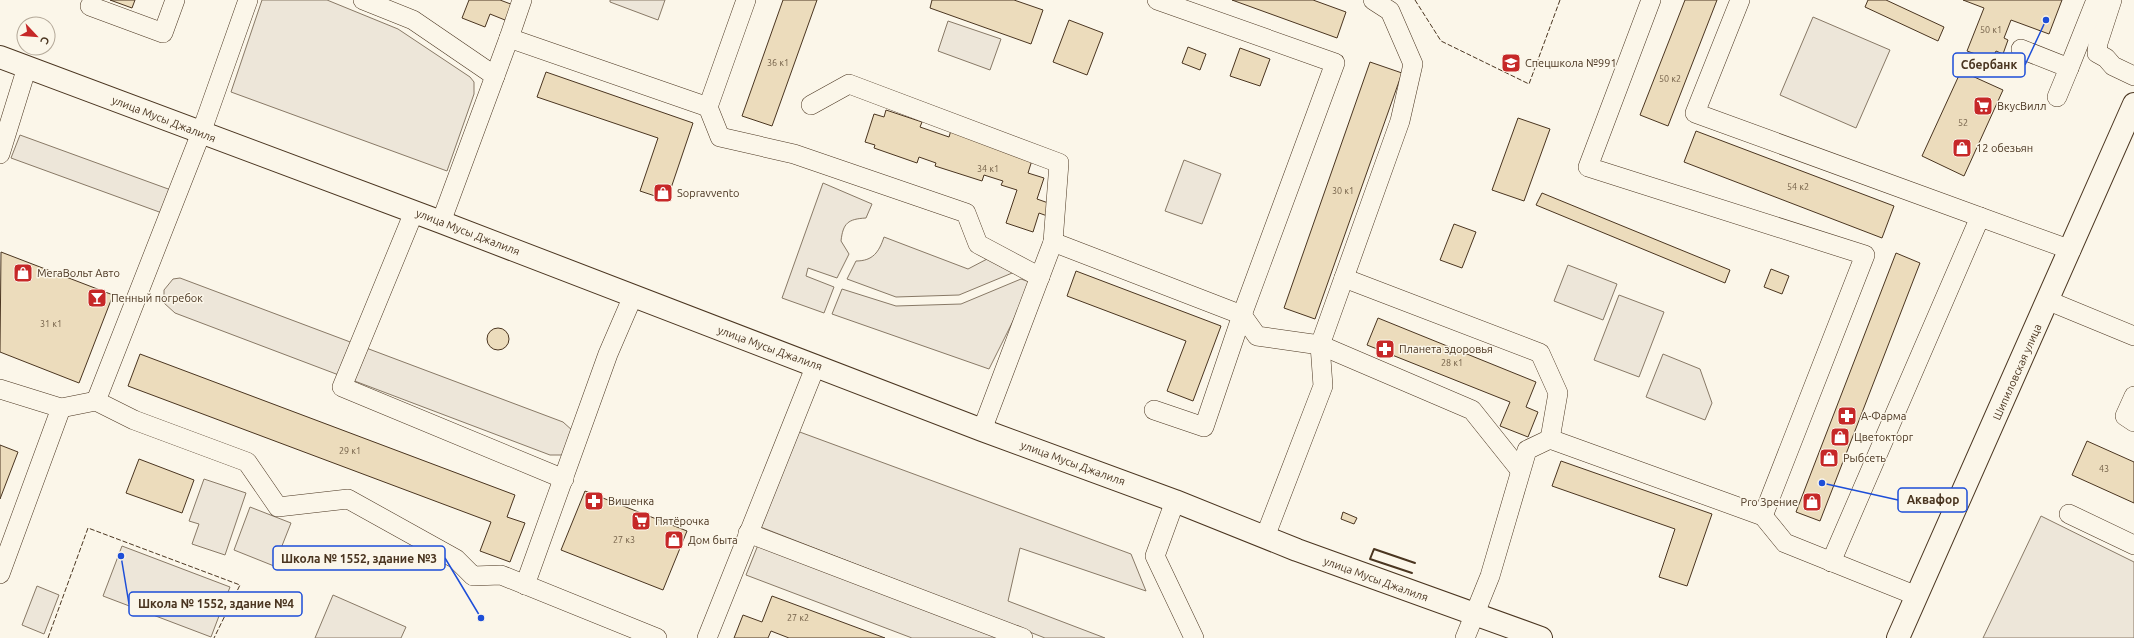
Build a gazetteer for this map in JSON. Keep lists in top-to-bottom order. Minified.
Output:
{"streets":{"main road":["улица Мусы Джалиля","Шипиловская улица"]},"places":{"other":["Сбербанк","Аквафор","Школа № 1552, здание №4","Школа № 1552, здание №3"],"school or university":["Спецшкола №991"],"supermarket":["ВкусВилл","Пятёрочка"],"shop":["12 обезьян","Sopravvento","МегаВольт Авто","Цветокторг","Рыбсеть","Pro Зрение","Дом быта"],"bar":["Пенный погребок"],"pharmacy":["Планета здоровья","А-Фарма","Вишенка"]},"house_numbers":["50 к1","36 к1","50 к2","52","34 к1","54 к2","30 к1","31 к1","28 к1","29 к1","43","27 к3","27 к2"],"north":"bottom right"}
